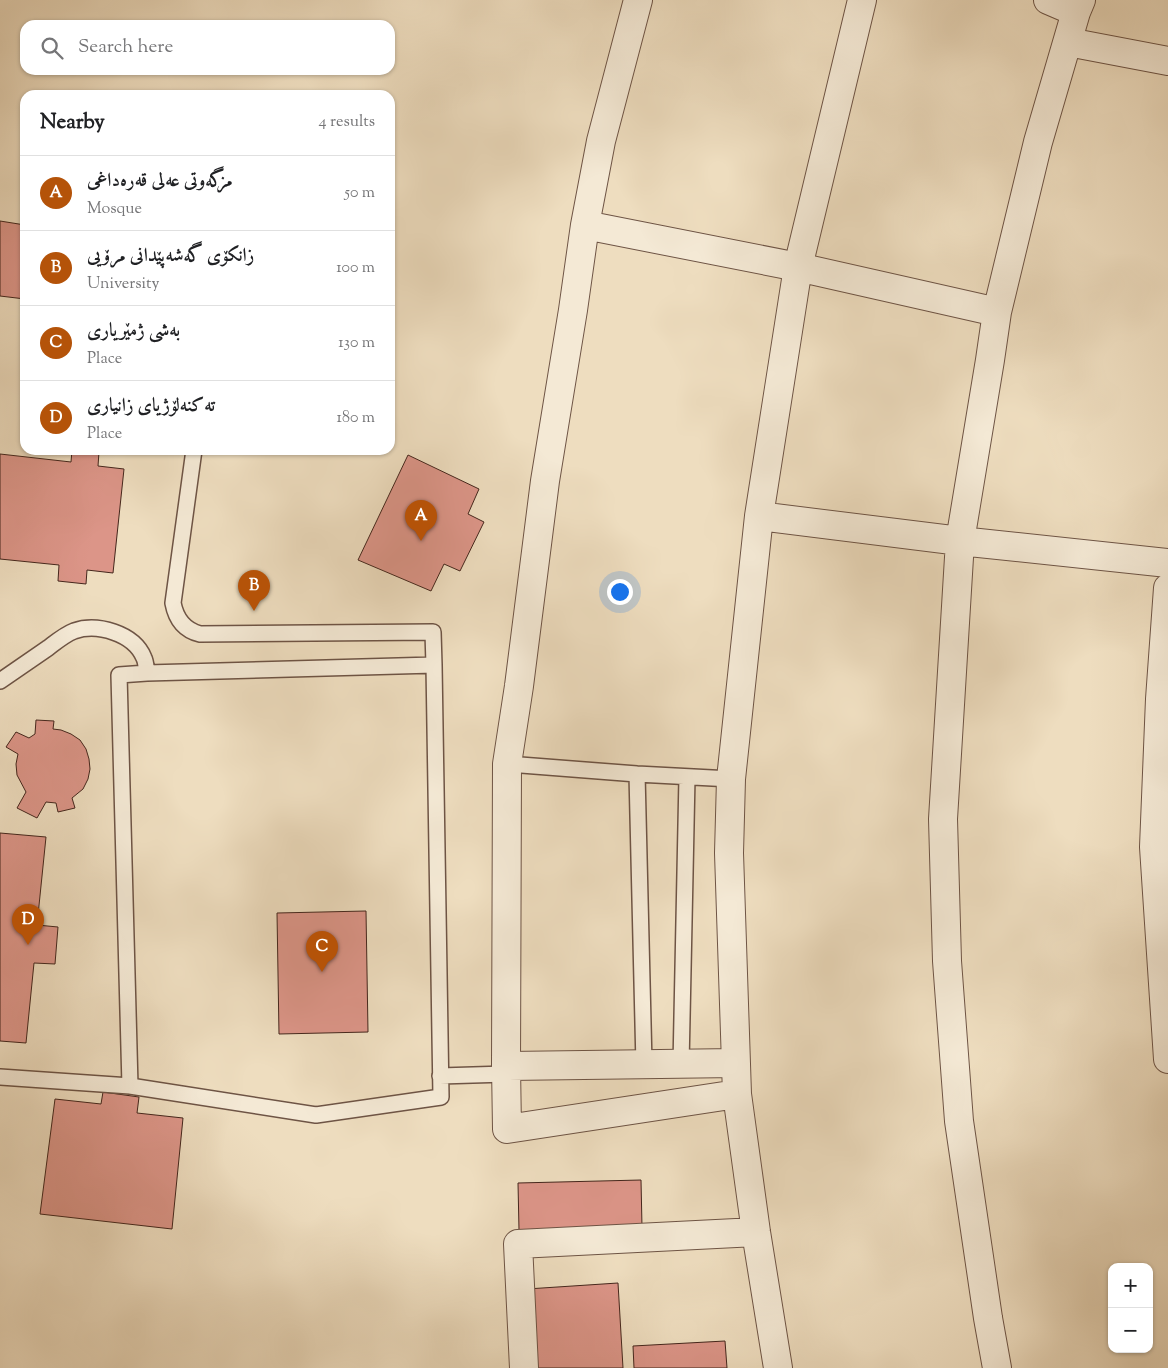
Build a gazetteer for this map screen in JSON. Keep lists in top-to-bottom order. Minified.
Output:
{"page":{"search":"Search here","heading":["Nearby","4 results"],"list":[{"mark":"A","name":"مزگەوتی عەلی قەرەداغی","note":"Mosque","value":"50 m"},{"mark":"B","name":"زانکۆی گه‌شه‌پێدانی مرۆیی","note":"University","value":"100 m"},{"mark":"C","name":"بەشی ژمێریاری","note":"Place","value":"130 m"},{"mark":"D","name":"ته‌کنه‌لۆژیای زانیاری","note":"Place","value":"180 m"}],"pins":["A","B","D","C"],"map_buttons":["+","−"]}}
